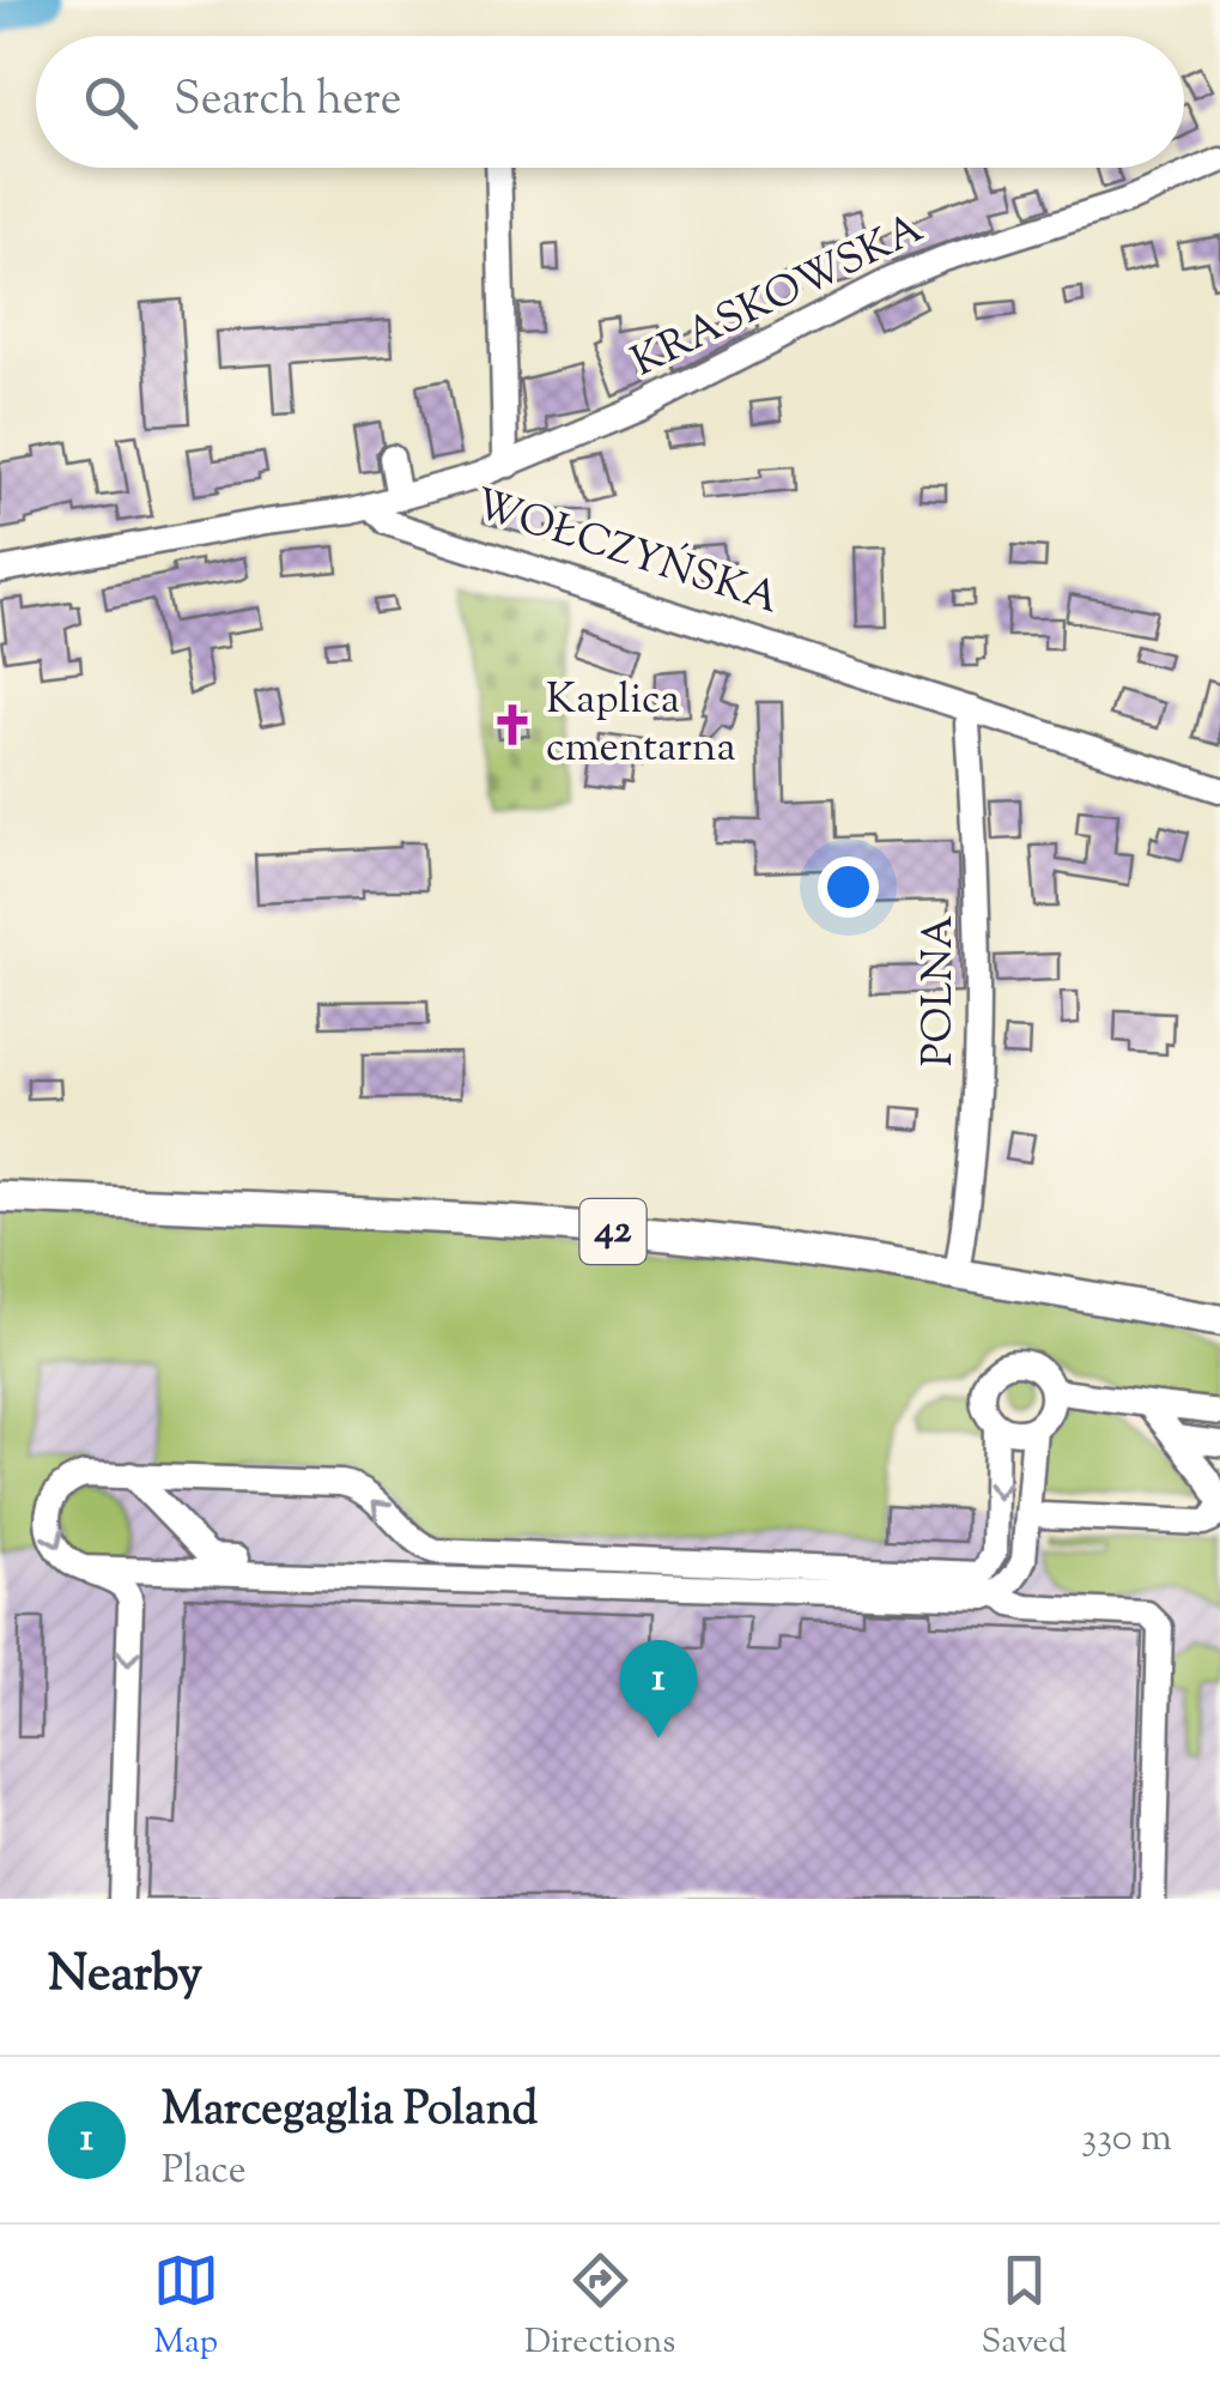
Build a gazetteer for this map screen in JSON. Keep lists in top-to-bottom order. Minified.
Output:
{"streets":{"main road":["42"],"street":["KRASKOWSKA","WOŁCZYŃSKA","POLNA"]},"crossings":[["KRASKOWSKA","WOŁCZYŃSKA"],["WOŁCZYŃSKA","POLNA"],["POLNA","42"]],"places":{"church":["Kaplica cmentarna"]},"page":{"search":"Search here","pins":"1","heading":"Nearby","list":[{"mark":"1","name":"Marcegaglia Poland","note":"Place","value":"330 m"}],"nav":["Map","Directions","Saved"]}}
